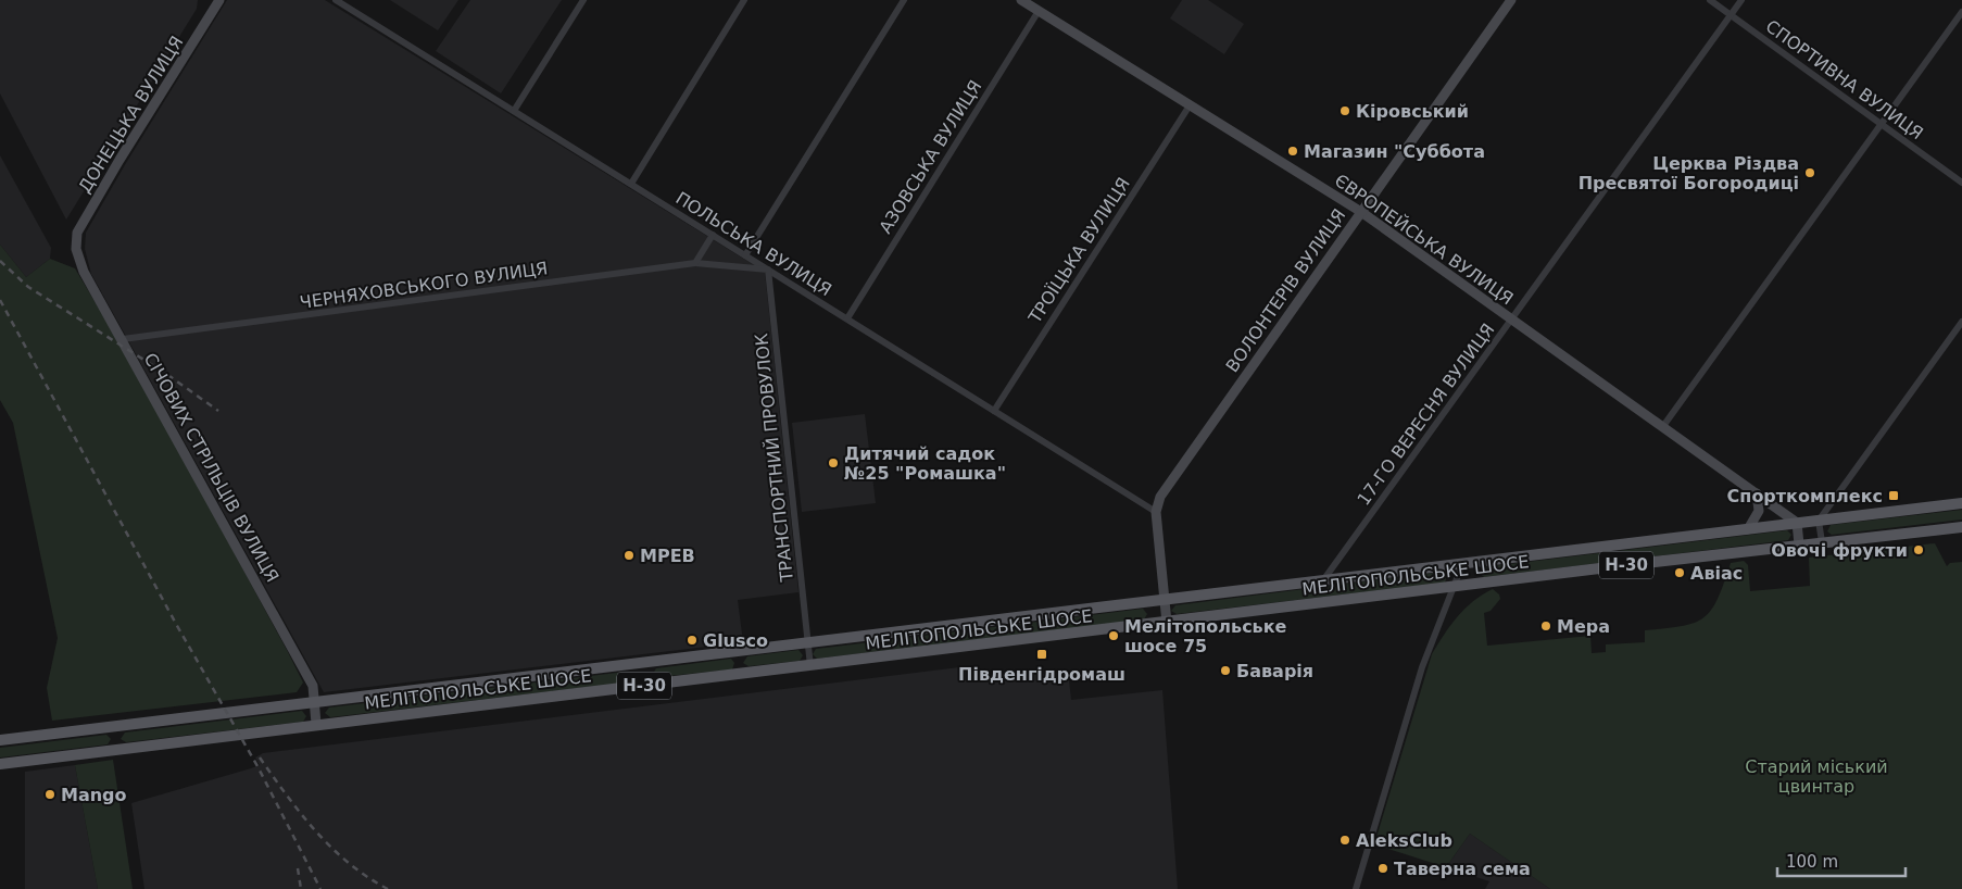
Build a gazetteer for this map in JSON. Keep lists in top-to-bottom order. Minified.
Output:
{"streets":{"main road":["Н-30","МЕЛІТОПОЛЬСЬКЕ ШОСЕ"],"street":["СПОРТИВНА ВУЛИЦЯ","ДОНЕЦЬКА ВУЛИЦЯ","АЗОВСЬКА ВУЛИЦЯ","ЄВРОПЕЙСЬКА ВУЛИЦЯ","ПОЛЬСЬКА ВУЛИЦЯ","ТРОЇЦЬКА ВУЛИЦЯ","ЧЕРНЯХОВСЬКОГО ВУЛИЦЯ","ВОЛОНТЕРІВ ВУЛИЦЯ","17-ГО ВЕРЕСНЯ ВУЛИЦЯ","ТРАНСПОРТНИЙ ПРОВУЛОК","СІЧОВИХ СТРІЛЬЦІВ ВУЛИЦЯ"]},"crossings":[["СПОРТИВНА ВУЛИЦЯ","17-ГО ВЕРЕСНЯ ВУЛИЦЯ"],["ДОНЕЦЬКА ВУЛИЦЯ","СІЧОВИХ СТРІЛЬЦІВ ВУЛИЦЯ"],["АЗОВСЬКА ВУЛИЦЯ","ЄВРОПЕЙСЬКА ВУЛИЦЯ"],["АЗОВСЬКА ВУЛИЦЯ","ПОЛЬСЬКА ВУЛИЦЯ"],["ЄВРОПЕЙСЬКА ВУЛИЦЯ","ТРОЇЦЬКА ВУЛИЦЯ"],["ЄВРОПЕЙСЬКА ВУЛИЦЯ","ВОЛОНТЕРІВ ВУЛИЦЯ"],["ЄВРОПЕЙСЬКА ВУЛИЦЯ","17-ГО ВЕРЕСНЯ ВУЛИЦЯ"],["ЄВРОПЕЙСЬКА ВУЛИЦЯ","МЕЛІТОПОЛЬСЬКЕ ШОСЕ"],["ПОЛЬСЬКА ВУЛИЦЯ","ТРОЇЦЬКА ВУЛИЦЯ"],["ПОЛЬСЬКА ВУЛИЦЯ","ЧЕРНЯХОВСЬКОГО ВУЛИЦЯ"],["ПОЛЬСЬКА ВУЛИЦЯ","ВОЛОНТЕРІВ ВУЛИЦЯ"],["ПОЛЬСЬКА ВУЛИЦЯ","ТРАНСПОРТНИЙ ПРОВУЛОК"],["ЧЕРНЯХОВСЬКОГО ВУЛИЦЯ","ТРАНСПОРТНИЙ ПРОВУЛОК"],["ЧЕРНЯХОВСЬКОГО ВУЛИЦЯ","СІЧОВИХ СТРІЛЬЦІВ ВУЛИЦЯ"],["ВОЛОНТЕРІВ ВУЛИЦЯ","МЕЛІТОПОЛЬСЬКЕ ШОСЕ"],["17-ГО ВЕРЕСНЯ ВУЛИЦЯ","МЕЛІТОПОЛЬСЬКЕ ШОСЕ"],["ТРАНСПОРТНИЙ ПРОВУЛОК","МЕЛІТОПОЛЬСЬКЕ ШОСЕ"],["СІЧОВИХ СТРІЛЬЦІВ ВУЛИЦЯ","МЕЛІТОПОЛЬСЬКЕ ШОСЕ"]],"parks":["Старий міський цвинтар"],"places":{"other":["Кіровський","Магазин \"Суббота","Церква Різдва Пресвятої Богородиці","Дитячий садок №25 \"Ромашка\"","Овочі фрукти","МРЕВ","Авіас","Мера","Мелітопольське шосе 75","Glusco","Баварія","Mango","AleksClub","Таверна сема"],"transit":["Спорткомплекс","Південгідромаш"]},"scale_bar":"100 m"}
